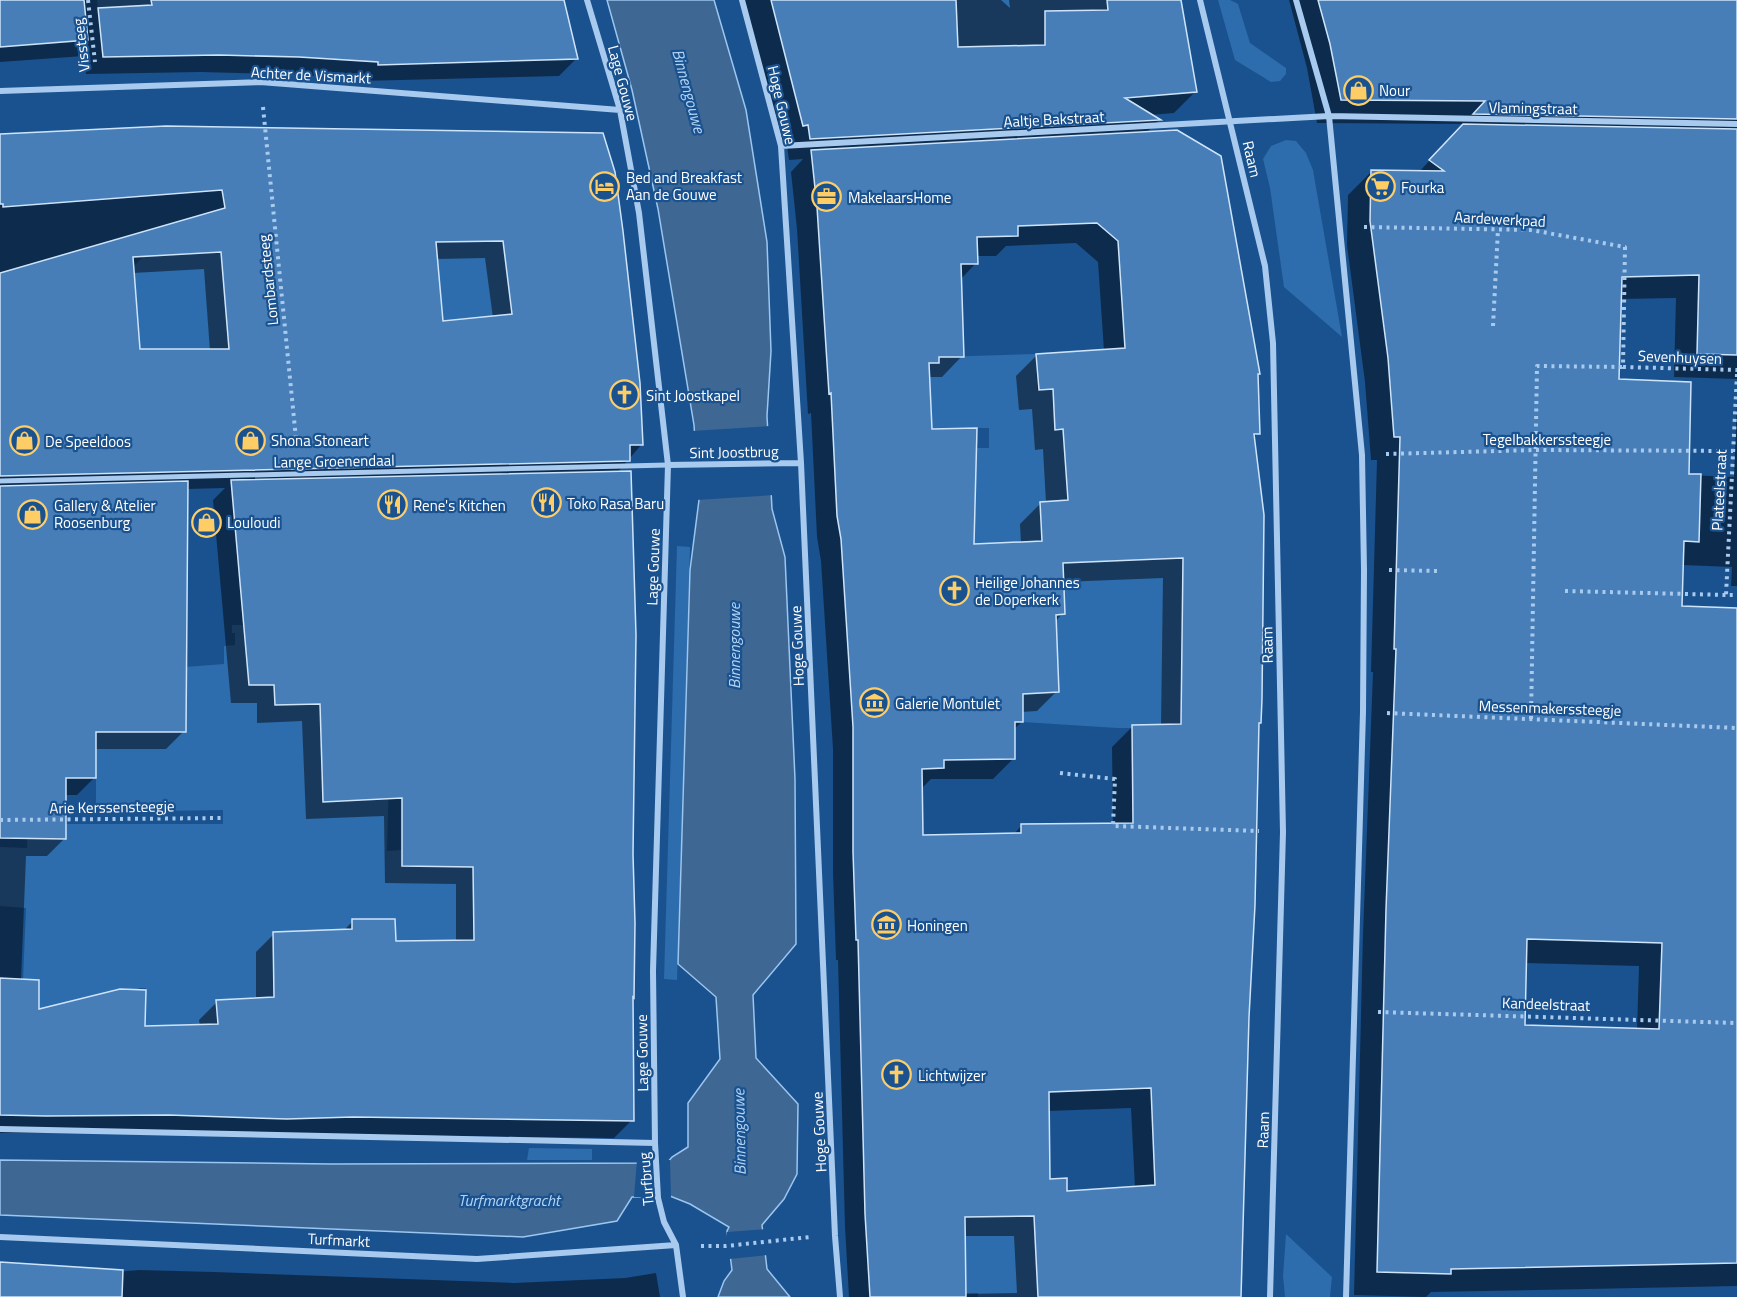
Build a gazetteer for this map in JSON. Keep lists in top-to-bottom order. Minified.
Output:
{"streets":{"street":["Achter de Vismarkt","Lage Gouwe","Hoge Gouwe","Vlamingstraat","Aaltje Bakstraat","Raam","Sint Joostbrug","Lange Groenendaal","Turfbrug","Turfmarkt"],"path":["Vissteeg","Aardewerkpad","Lombardsteeg","Sevenhuysen","Tegelbakkerssteegje","Plateelstraat","Messenmakerssteegje","Arie Kerssensteegje","Kandeelstraat"]},"crossings":[["Vissteeg","Achter de Vismarkt"],["Achter de Vismarkt","Lage Gouwe"],["Achter de Vismarkt","Lombardsteeg"],["Lage Gouwe","Sint Joostbrug"],["Lage Gouwe","Lange Groenendaal"],["Lage Gouwe","Turfbrug"],["Hoge Gouwe","Aaltje Bakstraat"],["Hoge Gouwe","Sint Joostbrug"],["Vlamingstraat","Aaltje Bakstraat"],["Aaltje Bakstraat","Raam"],["Aardewerkpad","Sevenhuysen"],["Lombardsteeg","Lange Groenendaal"],["Sevenhuysen","Tegelbakkerssteegje"],["Sevenhuysen","Plateelstraat"],["Tegelbakkerssteegje","Plateelstraat"],["Sint Joostbrug","Lange Groenendaal"],["Turfbrug","Turfmarkt"]],"water":["Binnengouwe","Turfmarktgracht"],"places":{"shop":["Nour","Shona Stoneart","De Speeldoos","Gallery & Atelier Roosenburg","Louloudi"],"hotel":["Bed and Breakfast Aan de Gouwe"],"supermarket":["Fourka"],"office":["MakelaarsHome"],"church":["Sint Joostkapel","Heilige Johannes de Doperkerk","Lichtwijzer"],"restaurant":["Toko Rasa Baru","Rene's Kitchen"],"museum":["Galerie Montulet","Honingen"]}}
